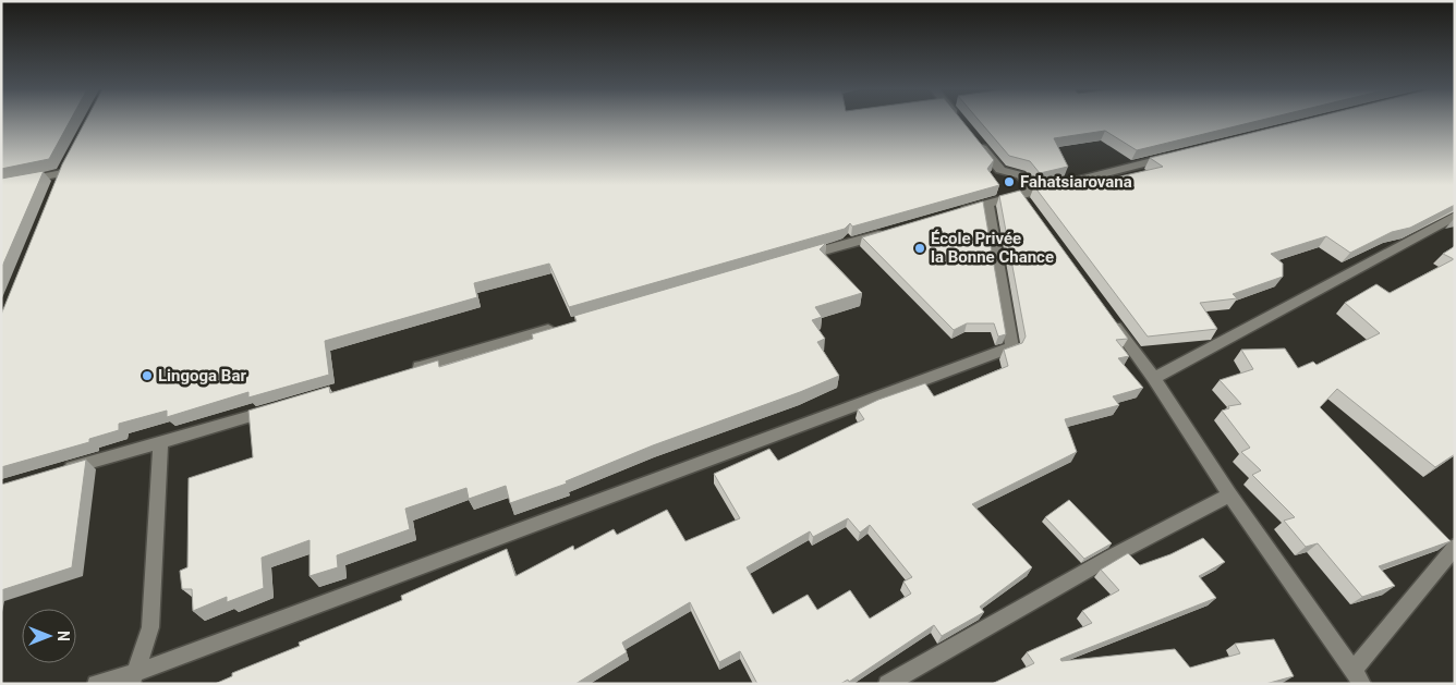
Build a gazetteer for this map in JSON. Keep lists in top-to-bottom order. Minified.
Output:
{"places":["Fahatsiarovana","École Privée la Bonne Chance","Lingoga Bar"],"north":"right"}
